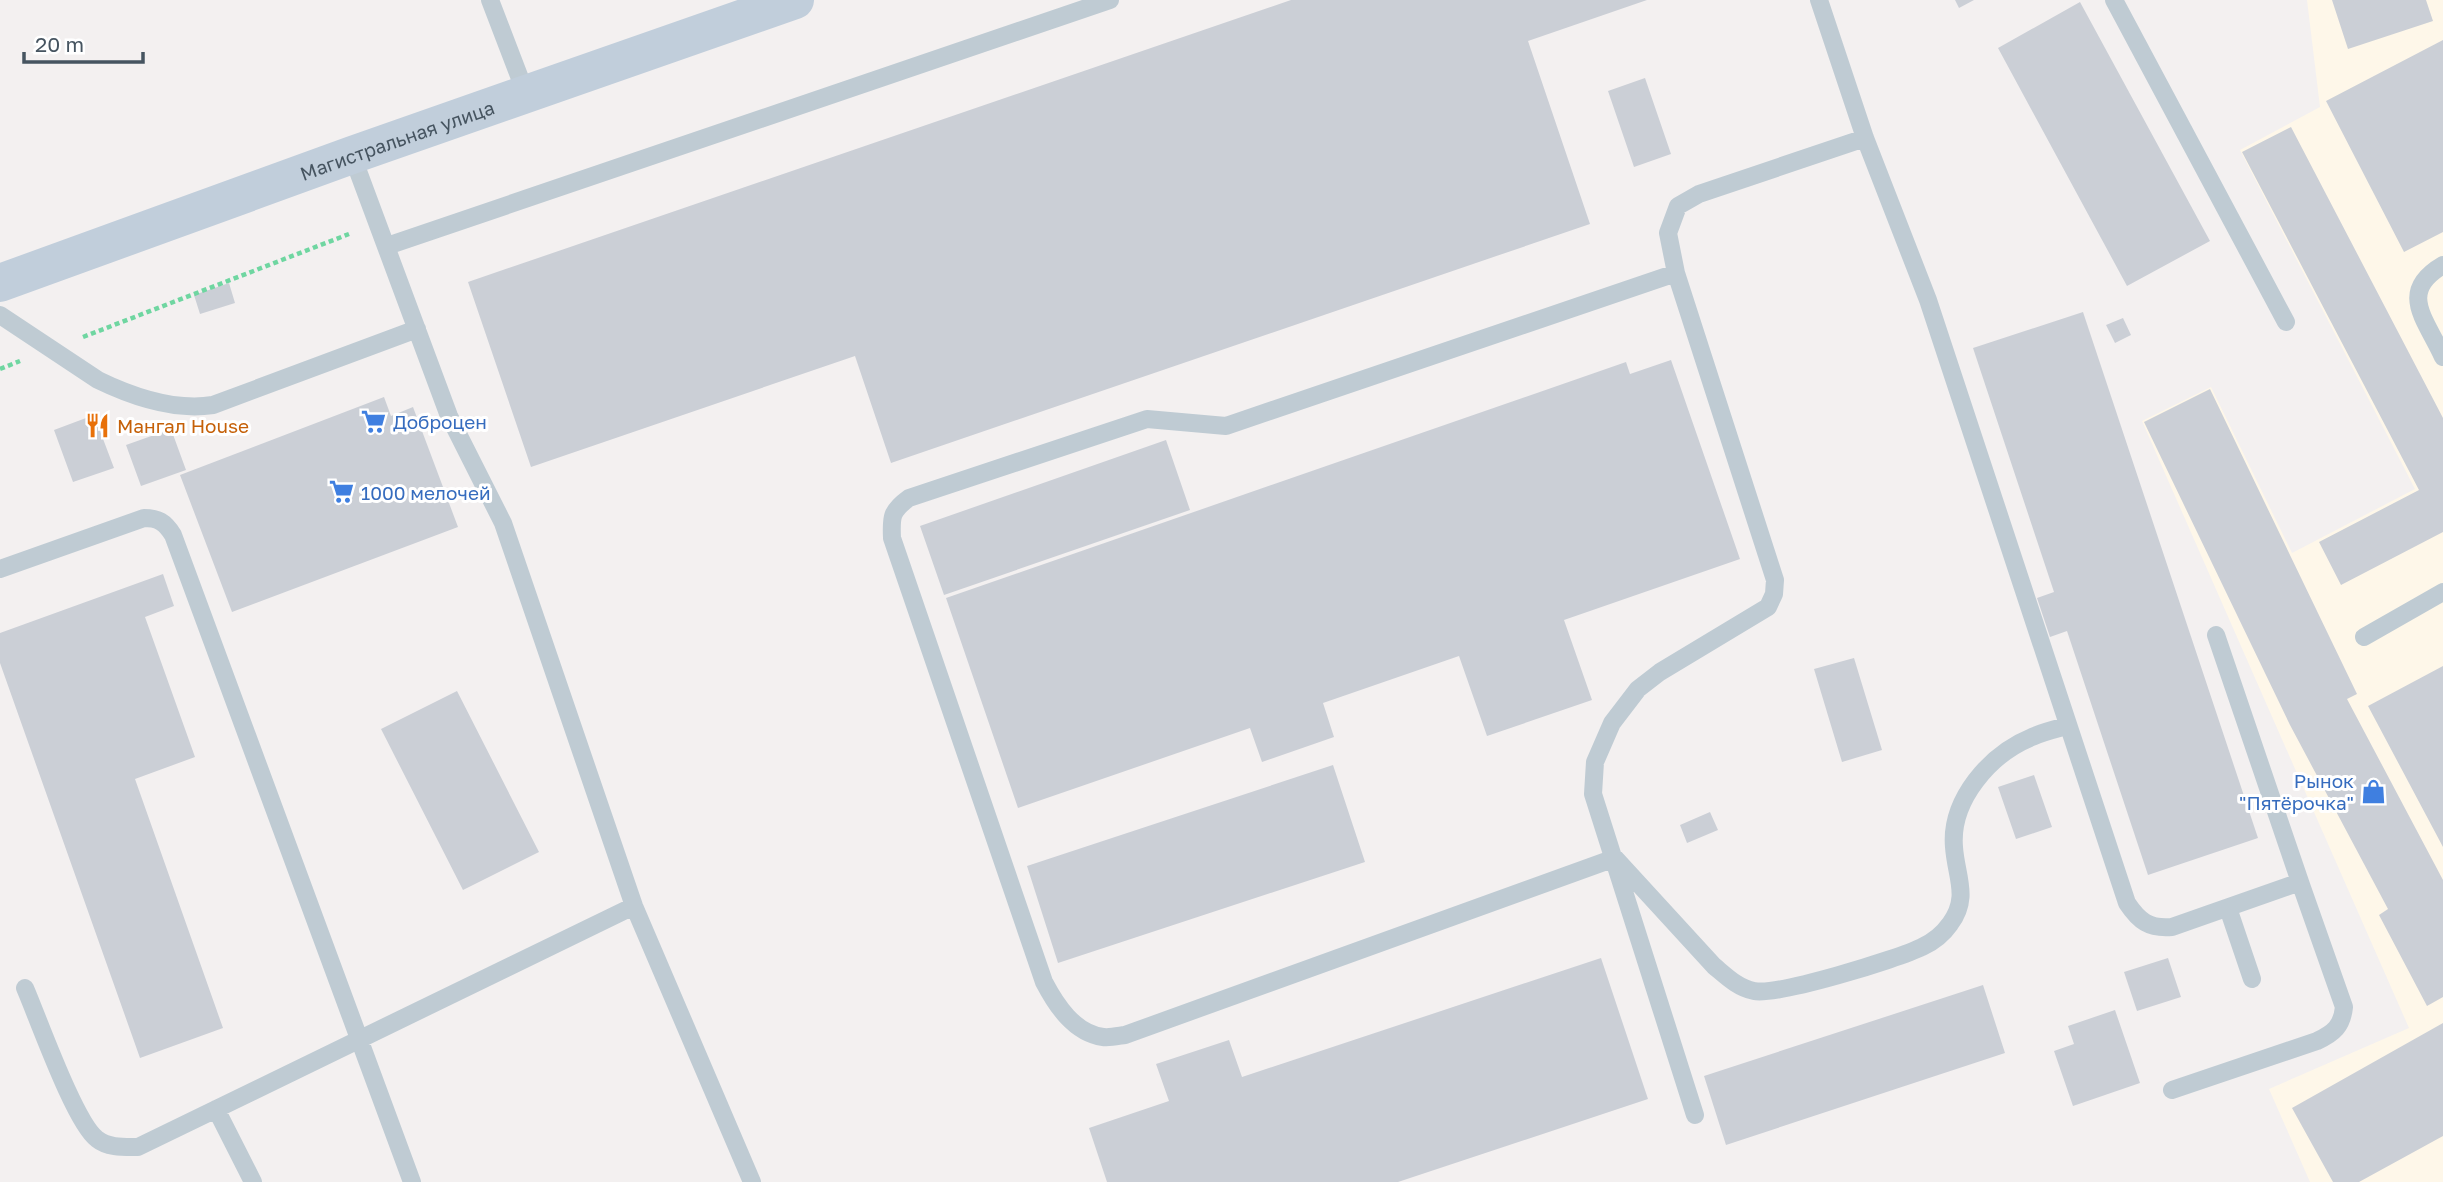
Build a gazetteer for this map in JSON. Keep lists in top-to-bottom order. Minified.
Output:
{"streets":{"main road":["Магистральная улица"]},"places":{"supermarket":["Доброцен","1000 мелочей"],"restaurant":["Мангал House"],"shop":["Рынок \"Пятёрочка\""]},"scale_bar":"20 m"}
